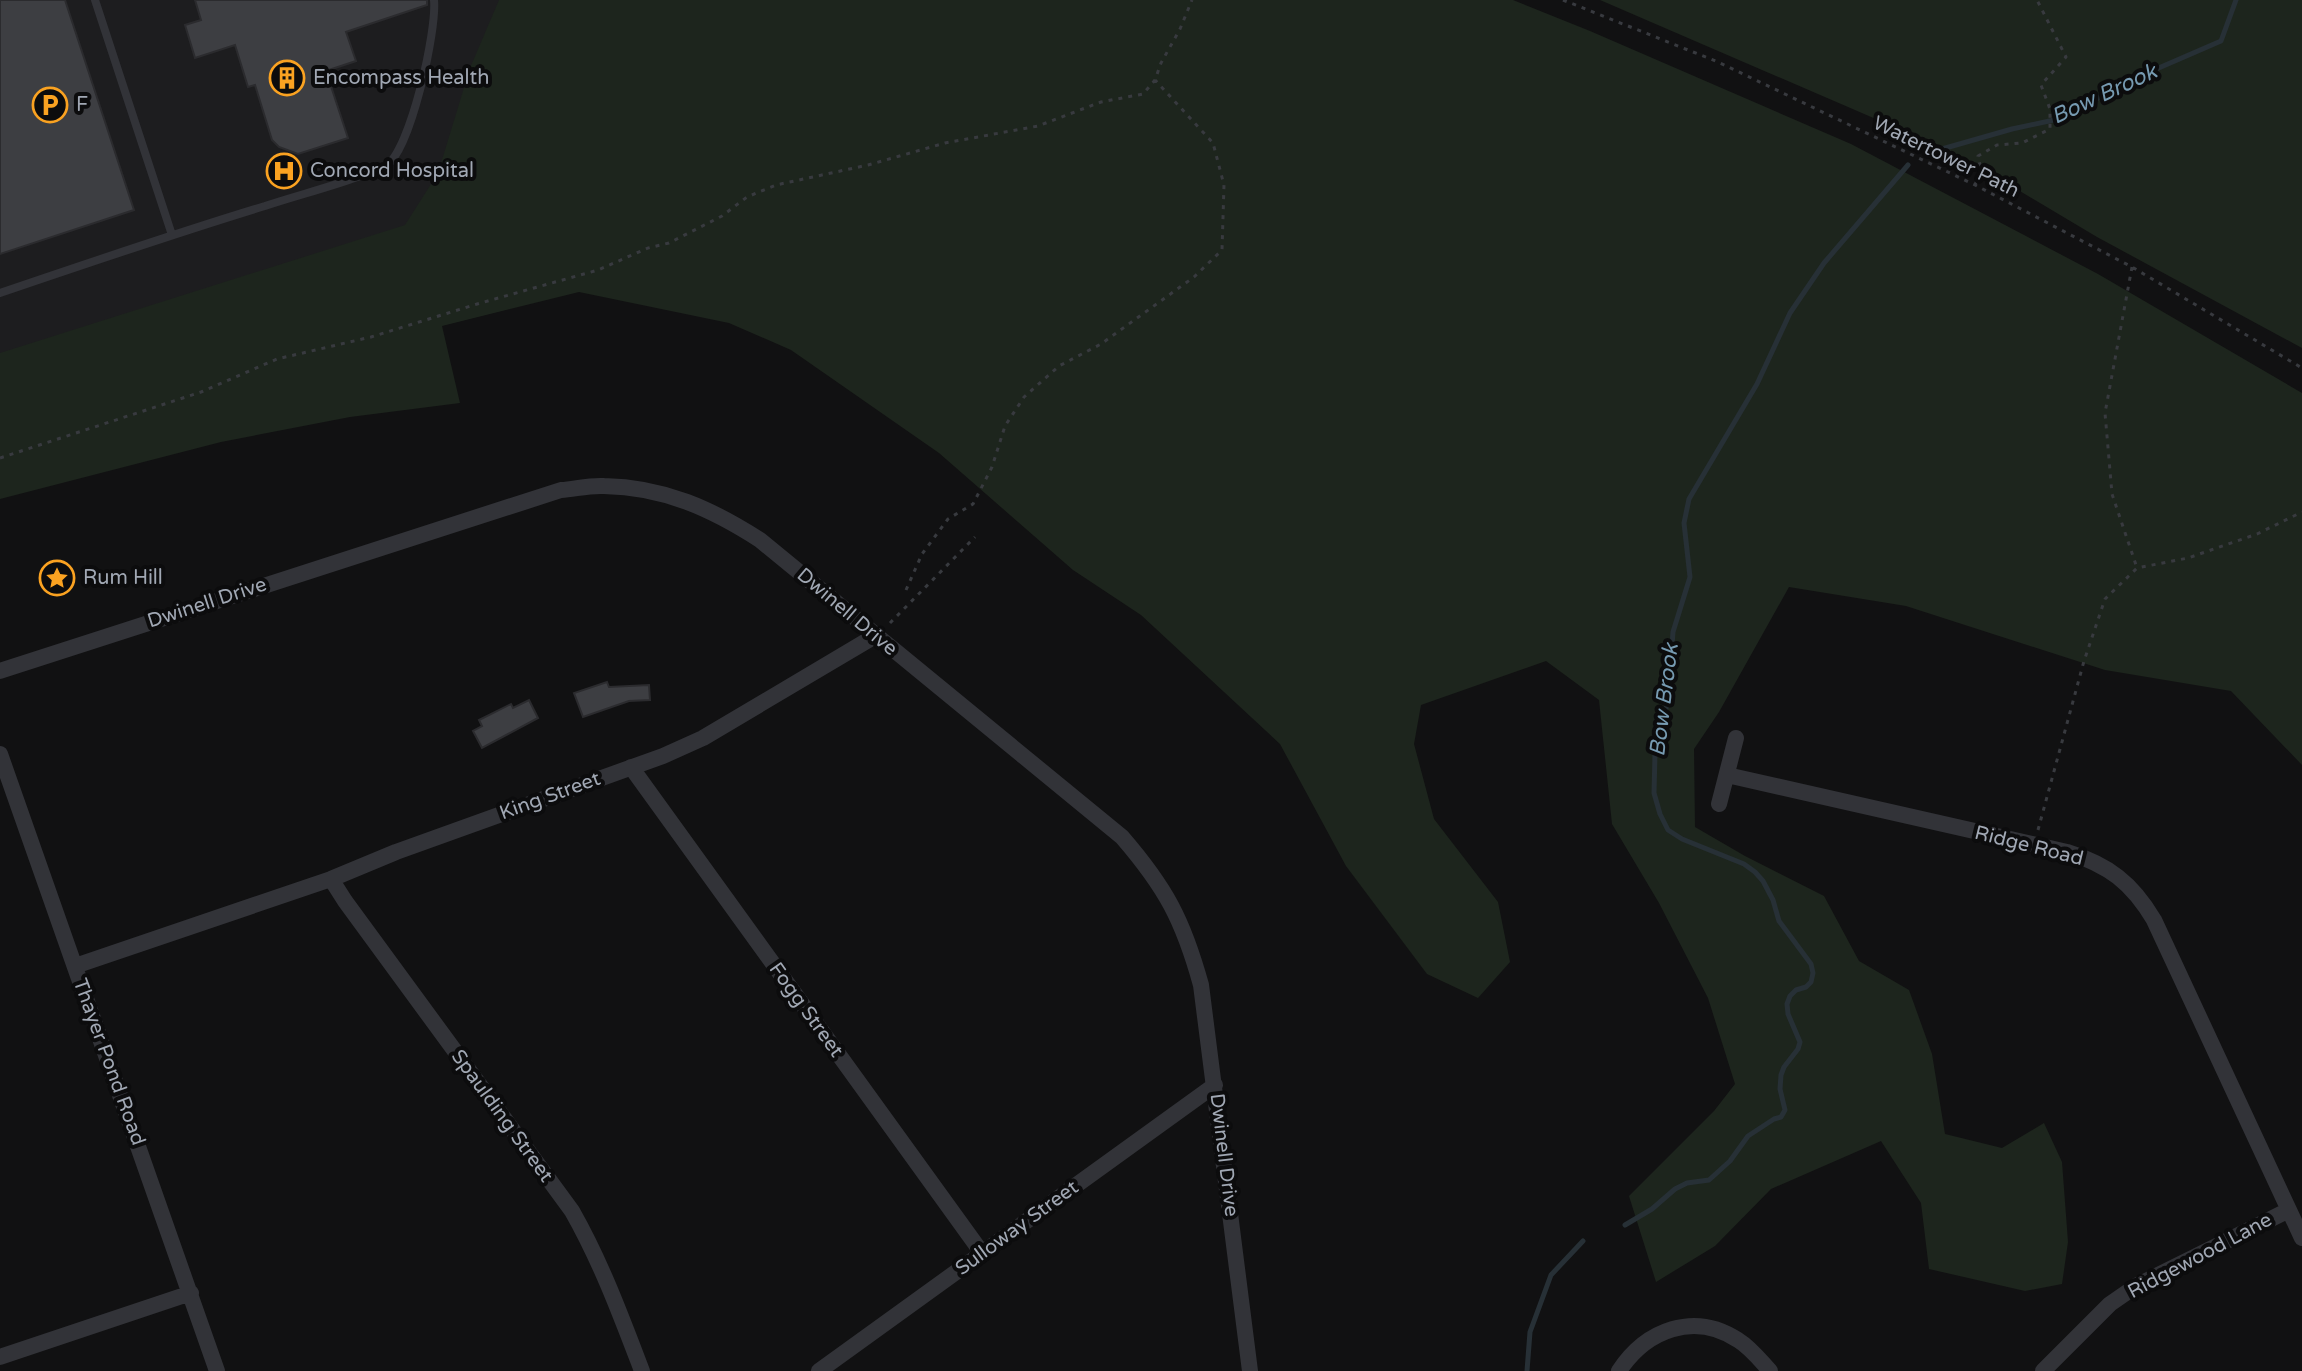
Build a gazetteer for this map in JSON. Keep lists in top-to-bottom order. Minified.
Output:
{"streets":{"street":["Dwinell Drive","King Street","Ridge Road","Fogg Street","Thayer Pond Road","Spaulding Street","Sulloway Street","Ridgewood Lane"],"path":["Watertower Path"]},"crossings":[["Dwinell Drive","King Street"],["Dwinell Drive","Sulloway Street"],["King Street","Fogg Street"],["King Street","Thayer Pond Road"],["King Street","Spaulding Street"],["Ridge Road","Ridgewood Lane"],["Fogg Street","Sulloway Street"]],"water":["Bow Brook"],"places":{"building":["Encompass Health"],"parking":["F"],"hospital":["Concord Hospital"],"place":["Rum Hill"]}}
